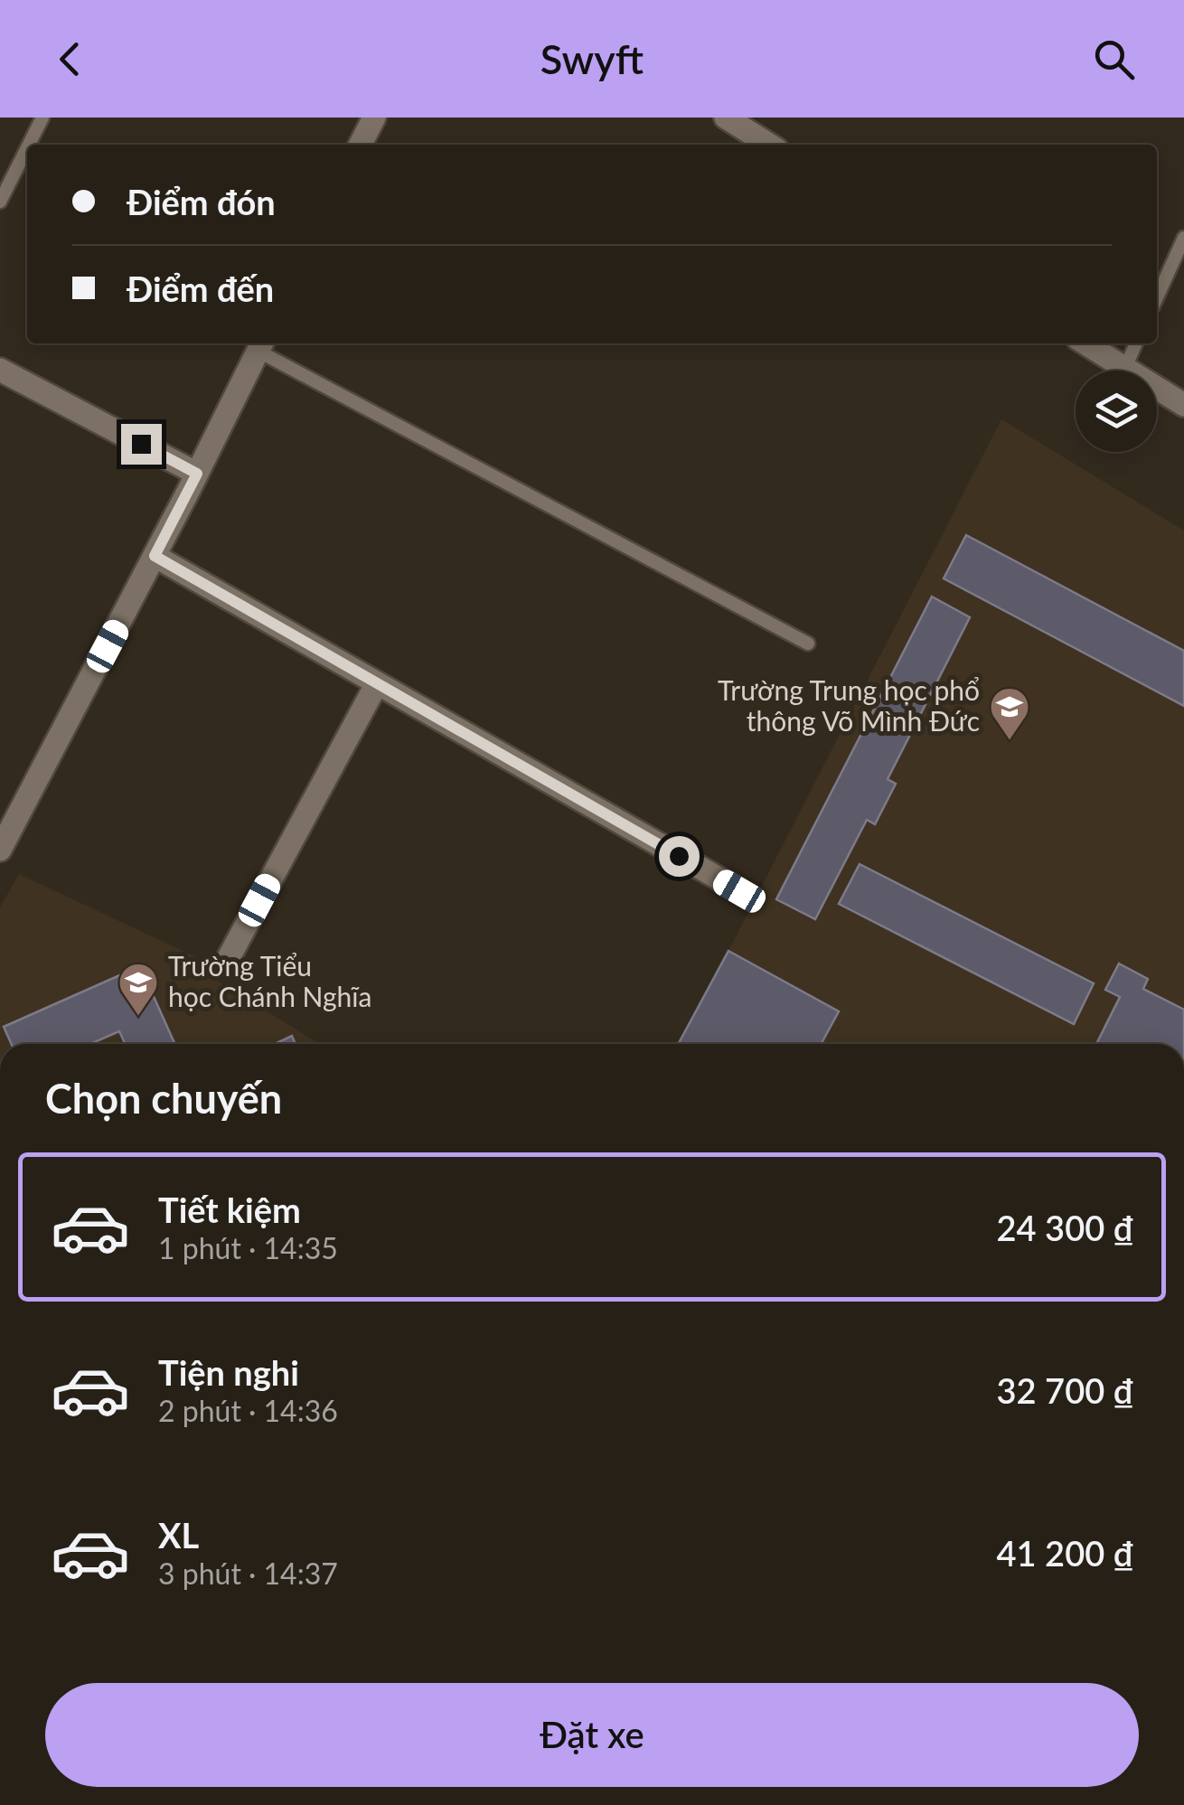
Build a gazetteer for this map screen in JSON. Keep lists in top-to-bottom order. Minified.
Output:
{"places":{"school or university":["Trường Trung học phổ thông Võ Mình Đức","Trường Tiểu học Chánh Nghĩa"]},"page":{"header":"Swyft","banner":["Điểm đón","Điểm đến"],"heading":"Chọn chuyến","list":[{"name":"Tiết kiệm","note":"1 phút · 14:35","value":"24 300 ₫"},{"name":"Tiện nghi","note":"2 phút · 14:36","value":"32 700 ₫"},{"name":"XL","note":"3 phút · 14:37","value":"41 200 ₫"}],"buttons":"Đặt xe"}}
